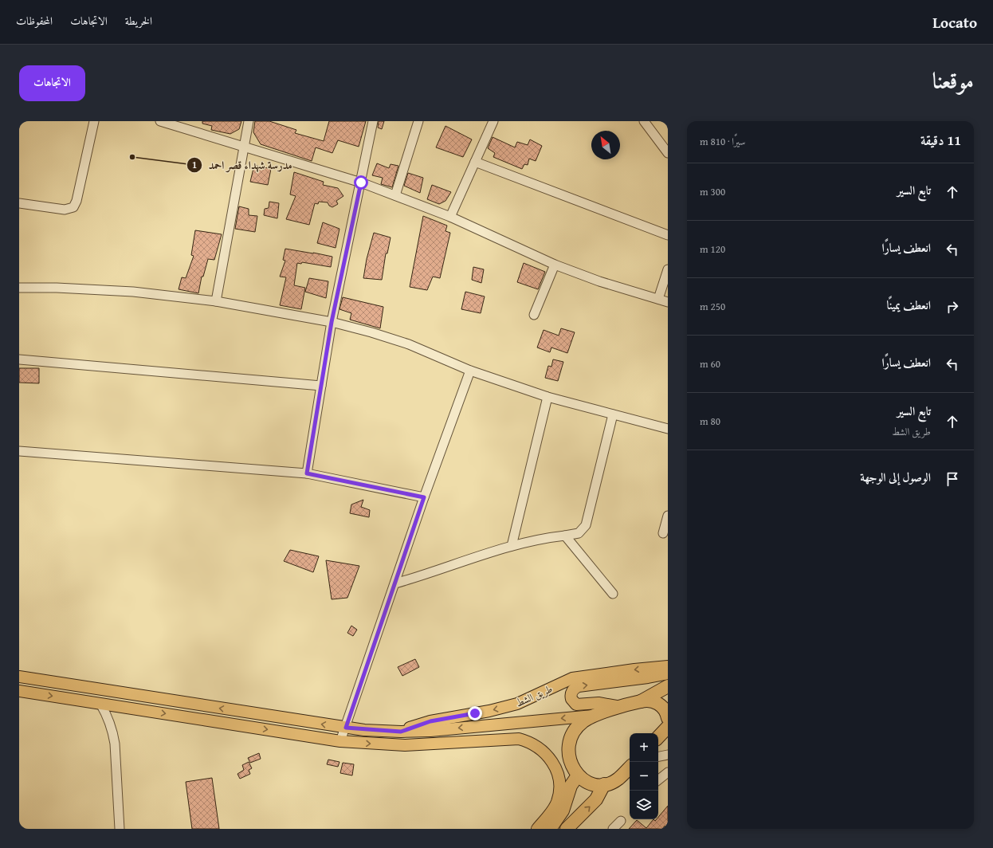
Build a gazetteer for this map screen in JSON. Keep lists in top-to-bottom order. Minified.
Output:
{"streets":{"main road":["طريق الشط"]},"places":["مدرسة شهداء قصر احمد"],"north":"top left","page":{"header":"Locato","nav":["الخريطة","الاتجاهات","المحفوظات"],"title":"موقعنا","buttons":"الاتجاهات","heading":["11 دقيقة","سيرًا · 810 m"],"list":[["تابع السير","300 m"],["انعطف يسارًا","120 m"],["انعطف يمينًا","250 m"],["انعطف يسارًا","60 m"],["تابع السير","طريق الشط","80 m"],"الوصول إلى الوجهة"],"map_buttons":["+","−"]}}
